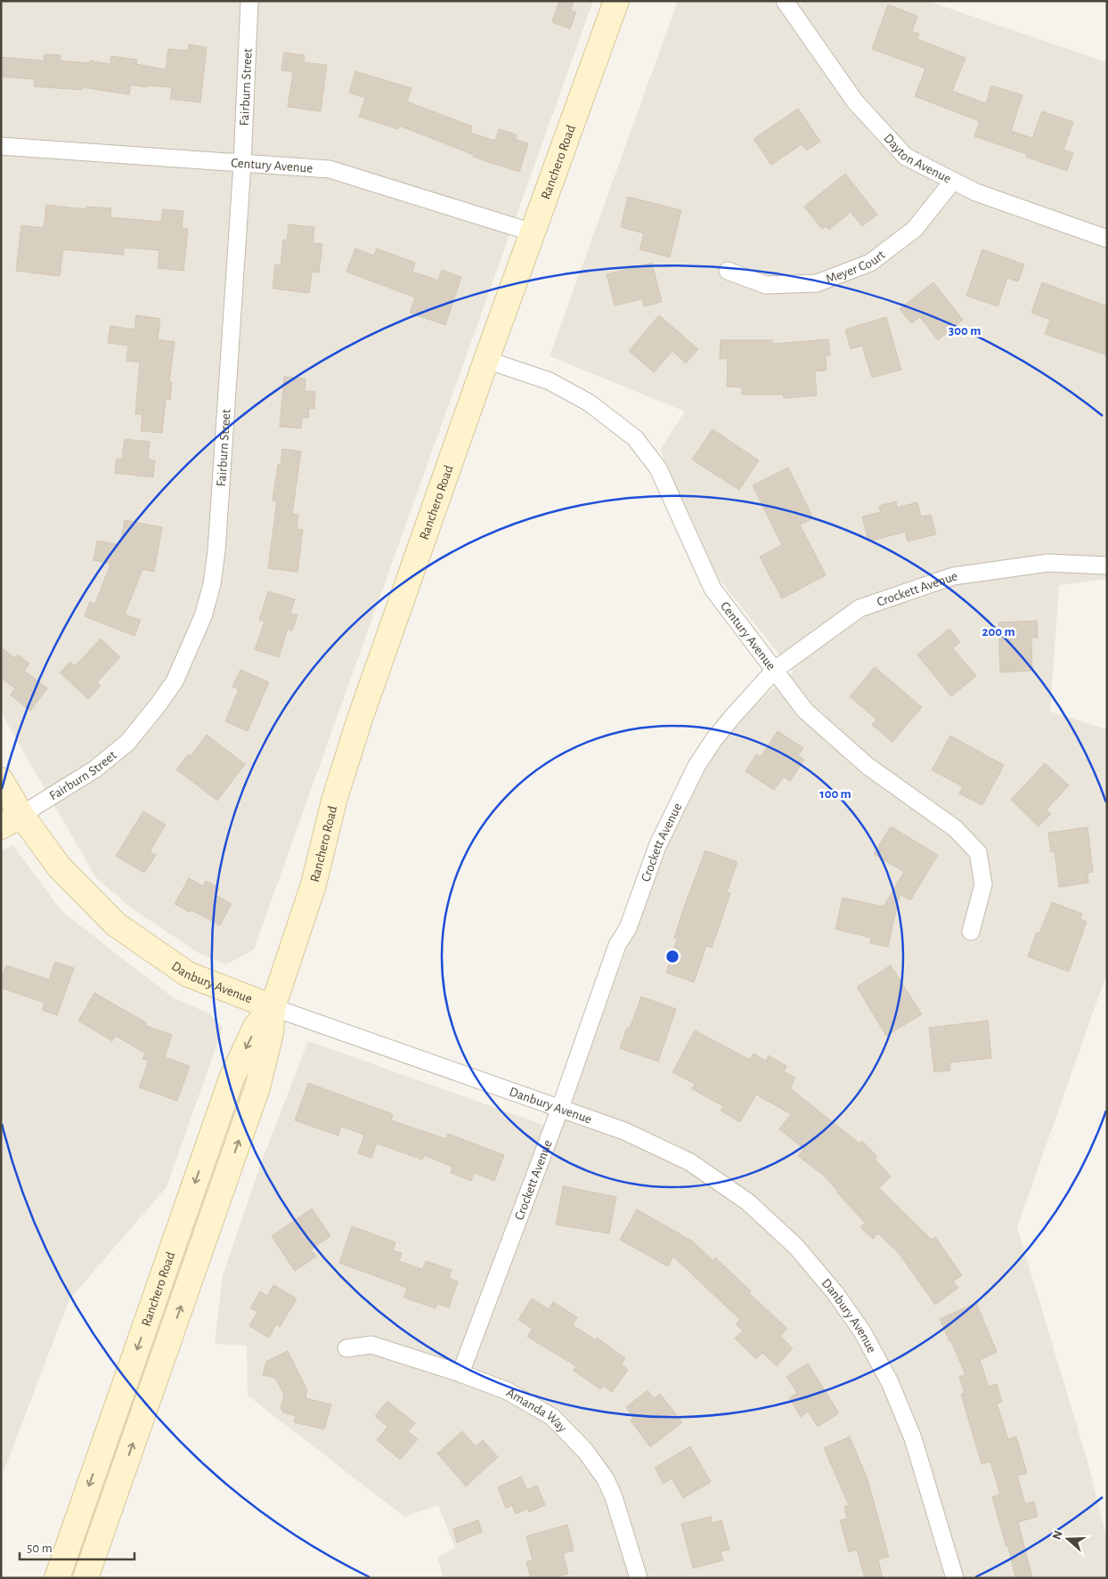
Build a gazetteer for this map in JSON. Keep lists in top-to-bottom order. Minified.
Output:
{"streets":{"main road":["Ranchero Road","Danbury Avenue"],"street":["Fairburn Street","Dayton Avenue","Century Avenue","Meyer Court","Crockett Avenue","Amanda Way"]},"crossings":[["Fairburn Street","Century Avenue"],["Fairburn Street","Danbury Avenue"],["Dayton Avenue","Meyer Court"],["Ranchero Road","Century Avenue"],["Ranchero Road","Danbury Avenue"],["Century Avenue","Crockett Avenue"],["Crockett Avenue","Danbury Avenue"],["Crockett Avenue","Amanda Way"]],"scale_bar":"50 m","north":"left","rings":["300 m","200 m","100 m"]}
